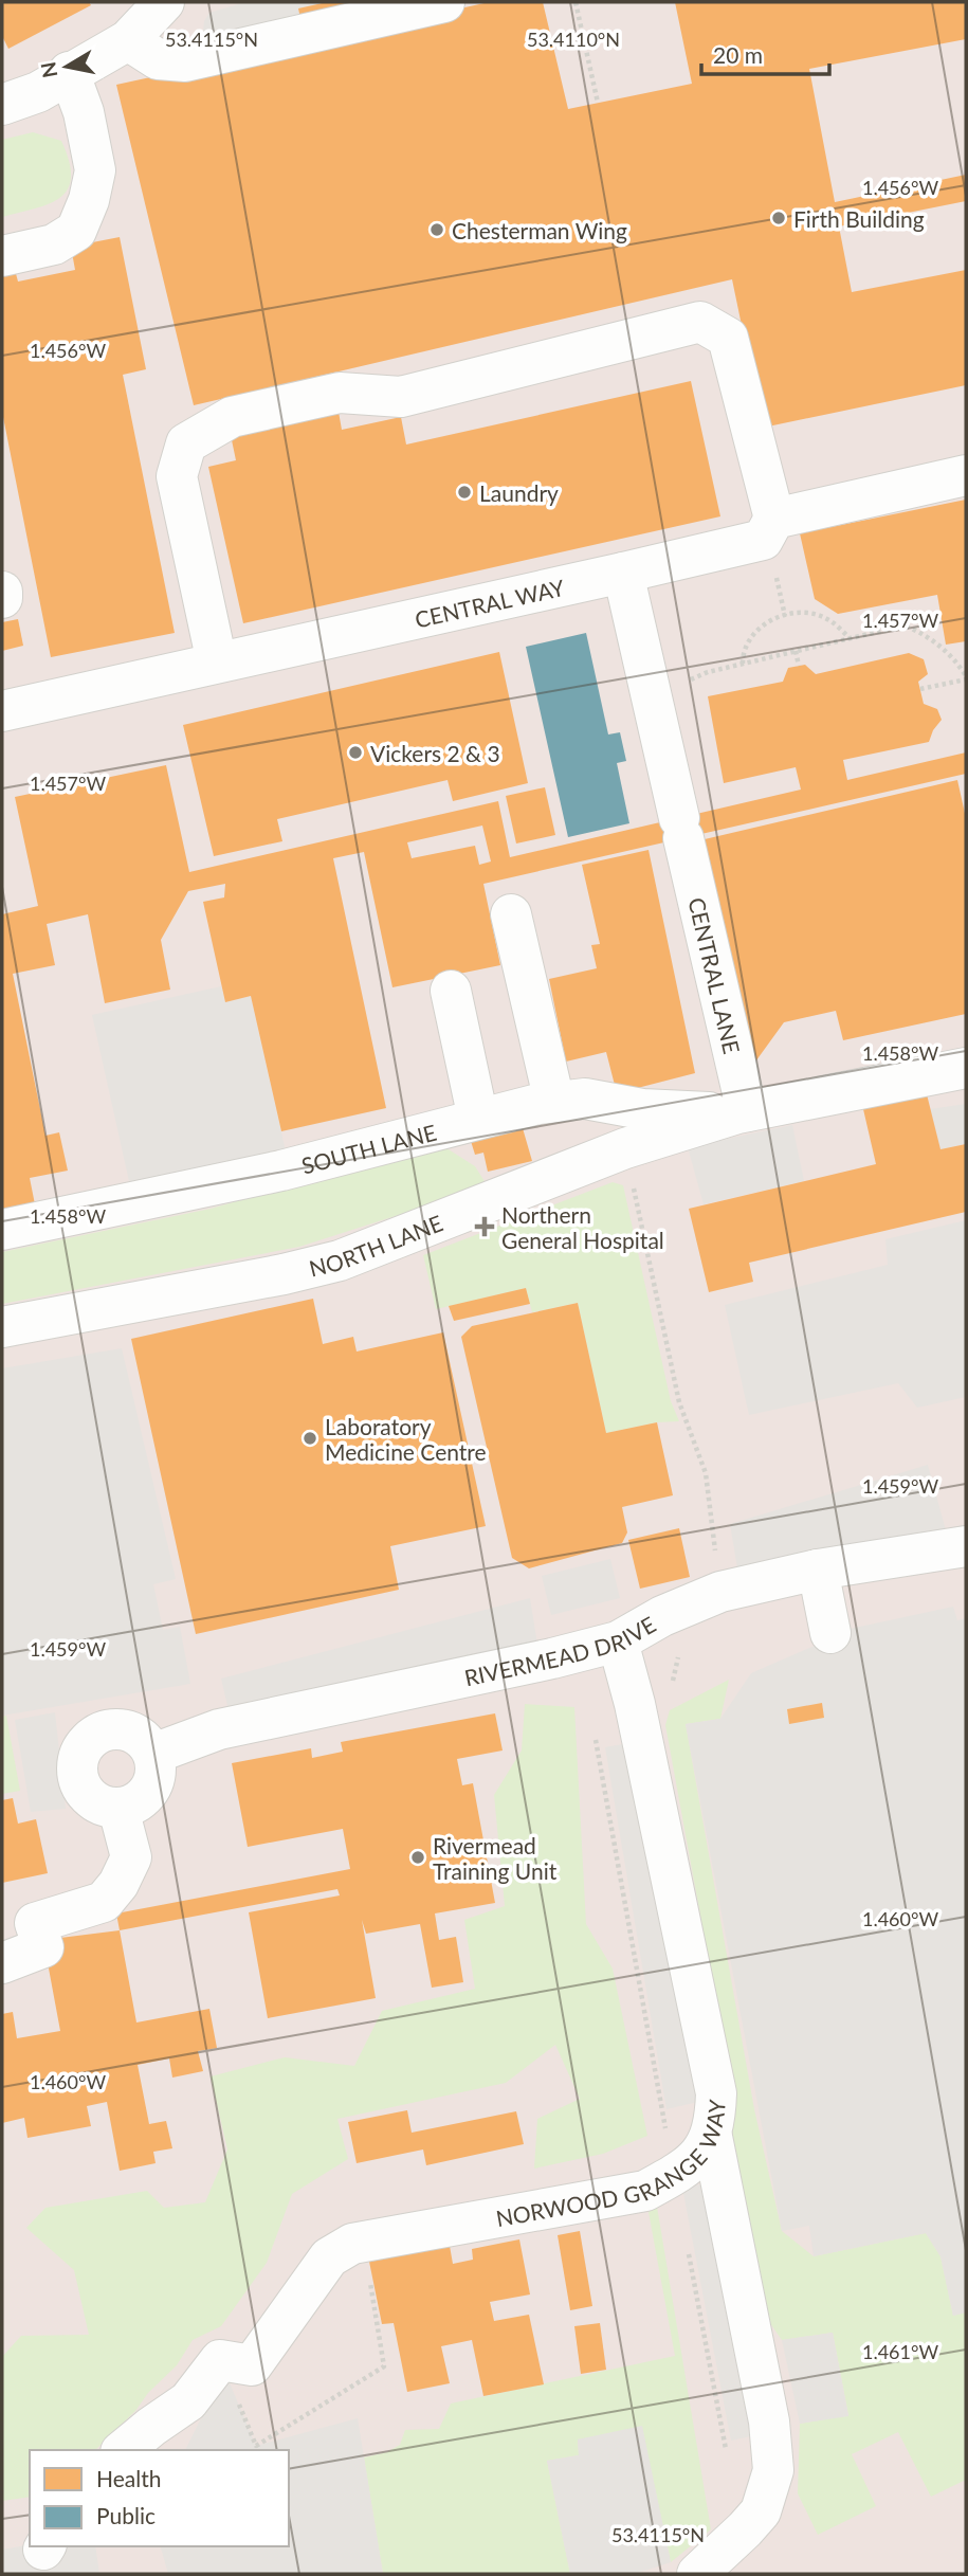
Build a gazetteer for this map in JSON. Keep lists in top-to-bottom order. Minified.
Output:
{"streets":{"lane":["CENTRAL WAY","CENTRAL LANE","SOUTH LANE","NORTH LANE","RIVERMEAD DRIVE","NORWOOD GRANGE WAY"]},"crossings":[["CENTRAL WAY","CENTRAL LANE"],["CENTRAL LANE","SOUTH LANE"],["CENTRAL LANE","NORTH LANE"],["SOUTH LANE","NORTH LANE"],["RIVERMEAD DRIVE","NORWOOD GRANGE WAY"]],"places":{"other":["Firth Building","Chesterman Wing","Laundry","Vickers 2 & 3","Laboratory Medicine Centre","Rivermead Training Unit"],"health":["Northern General Hospital"]},"legend":["Health","Public"],"scale_bar":"20 m","north":"left","coordinates":["53.4115°N","53.4110°N","1.456°W","1.457°W","1.458°W","1.459°W","1.460°W","1.461°W"]}
